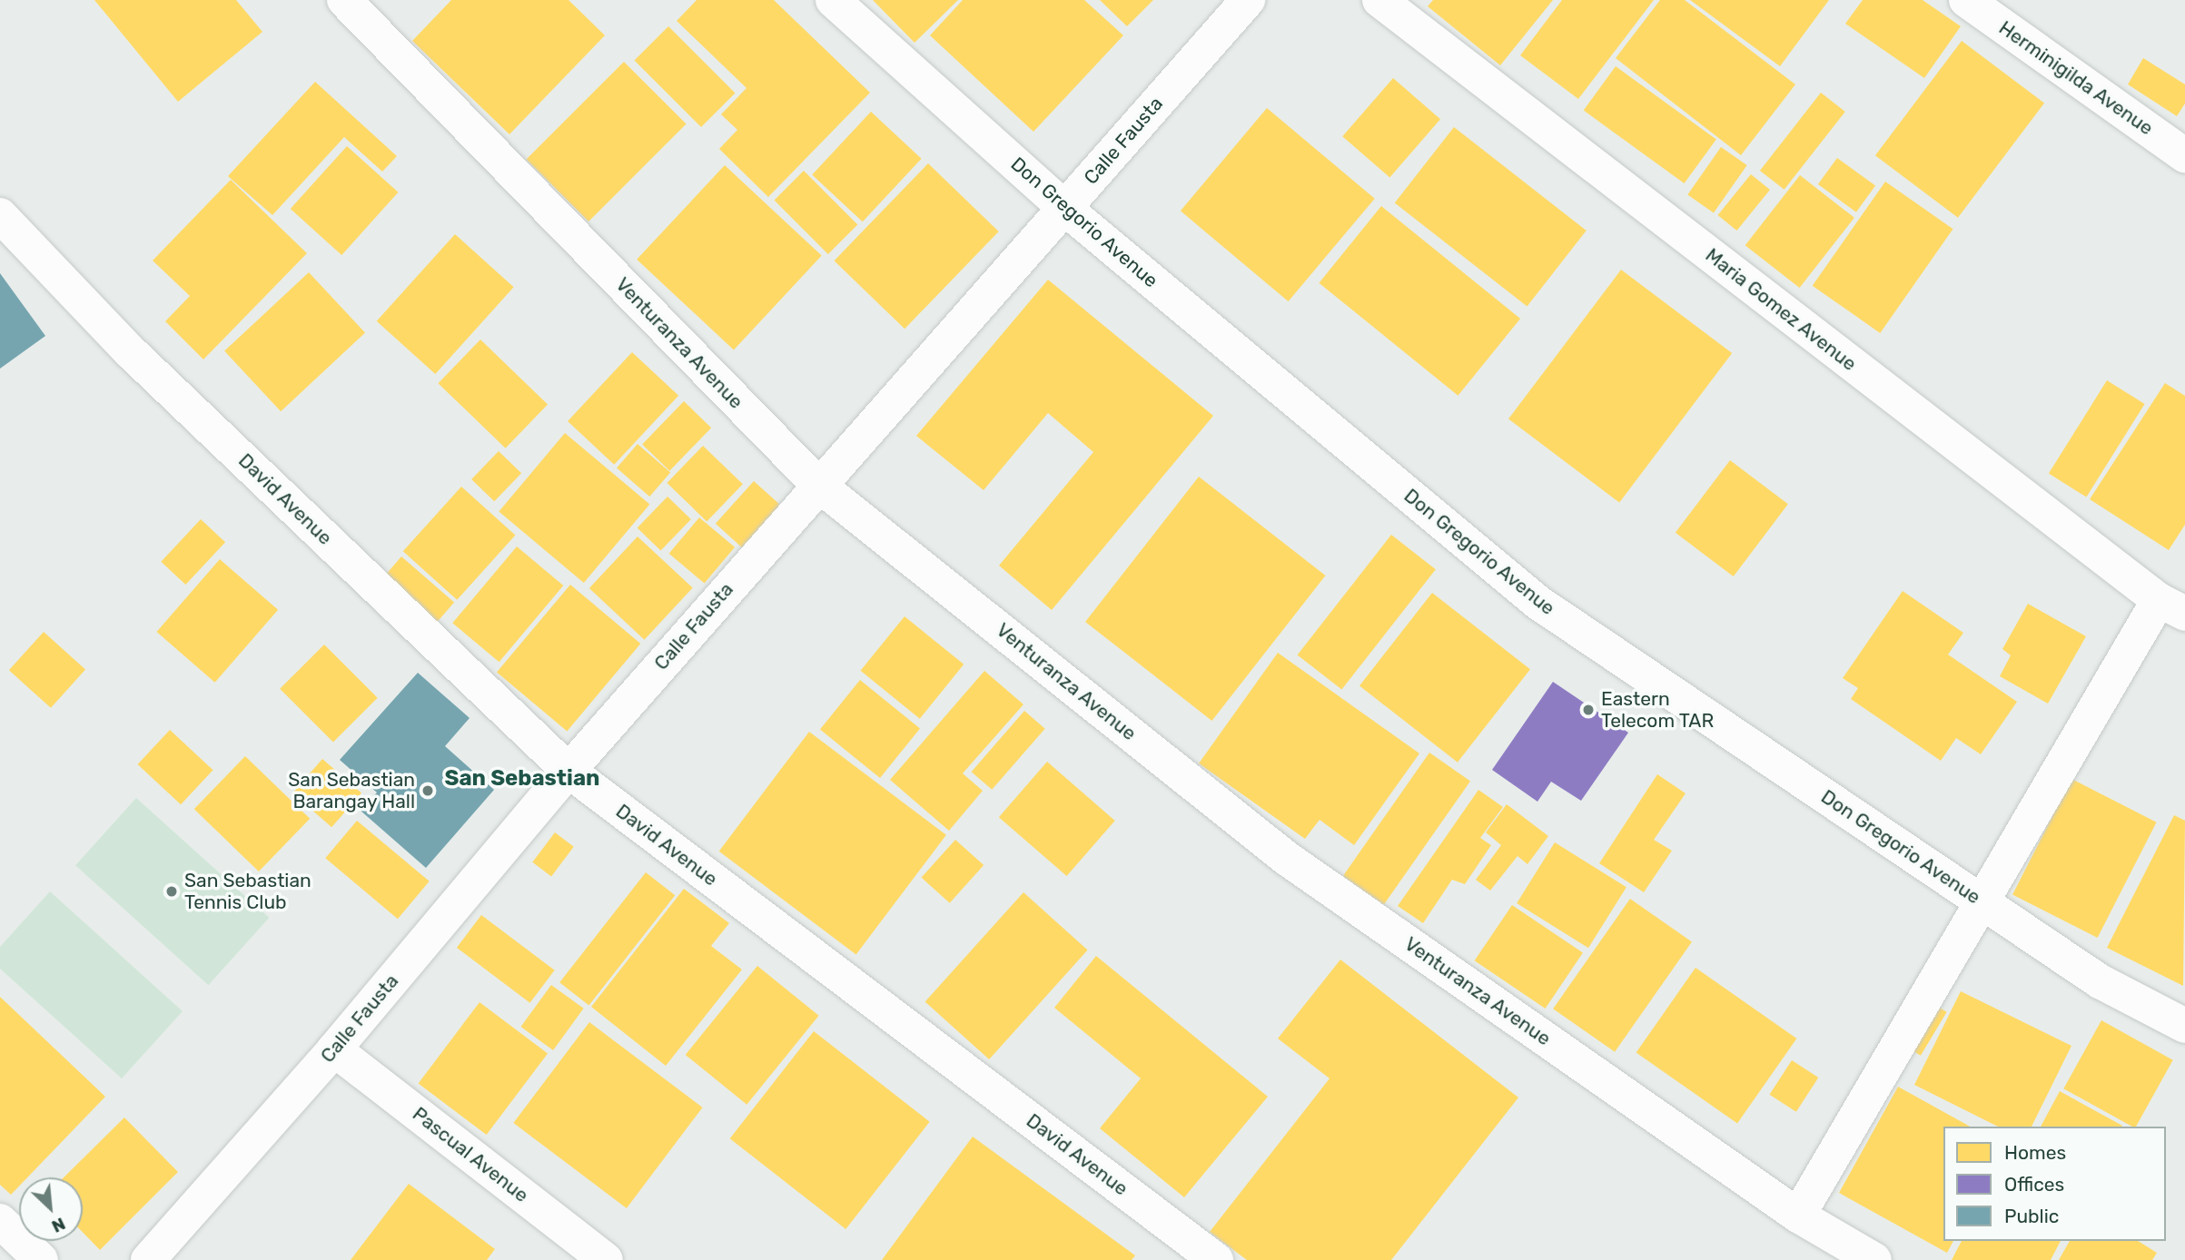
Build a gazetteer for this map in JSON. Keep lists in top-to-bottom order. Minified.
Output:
{"streets":{"street":["Herminigilda Avenue","Calle Fausta","Don Gregorio Avenue","Maria Gomez Avenue","Venturanza Avenue","David Avenue","Pascual Avenue"]},"crossings":[["Calle Fausta","Don Gregorio Avenue"],["Calle Fausta","Venturanza Avenue"],["Calle Fausta","David Avenue"],["Calle Fausta","Pascual Avenue"]],"districts":["San Sebastian"],"places":["Eastern Telecom TAR","San Sebastian Barangay Hall","San Sebastian Tennis Club"],"legend":["Homes","Offices","Public"],"north":"bottom right"}
